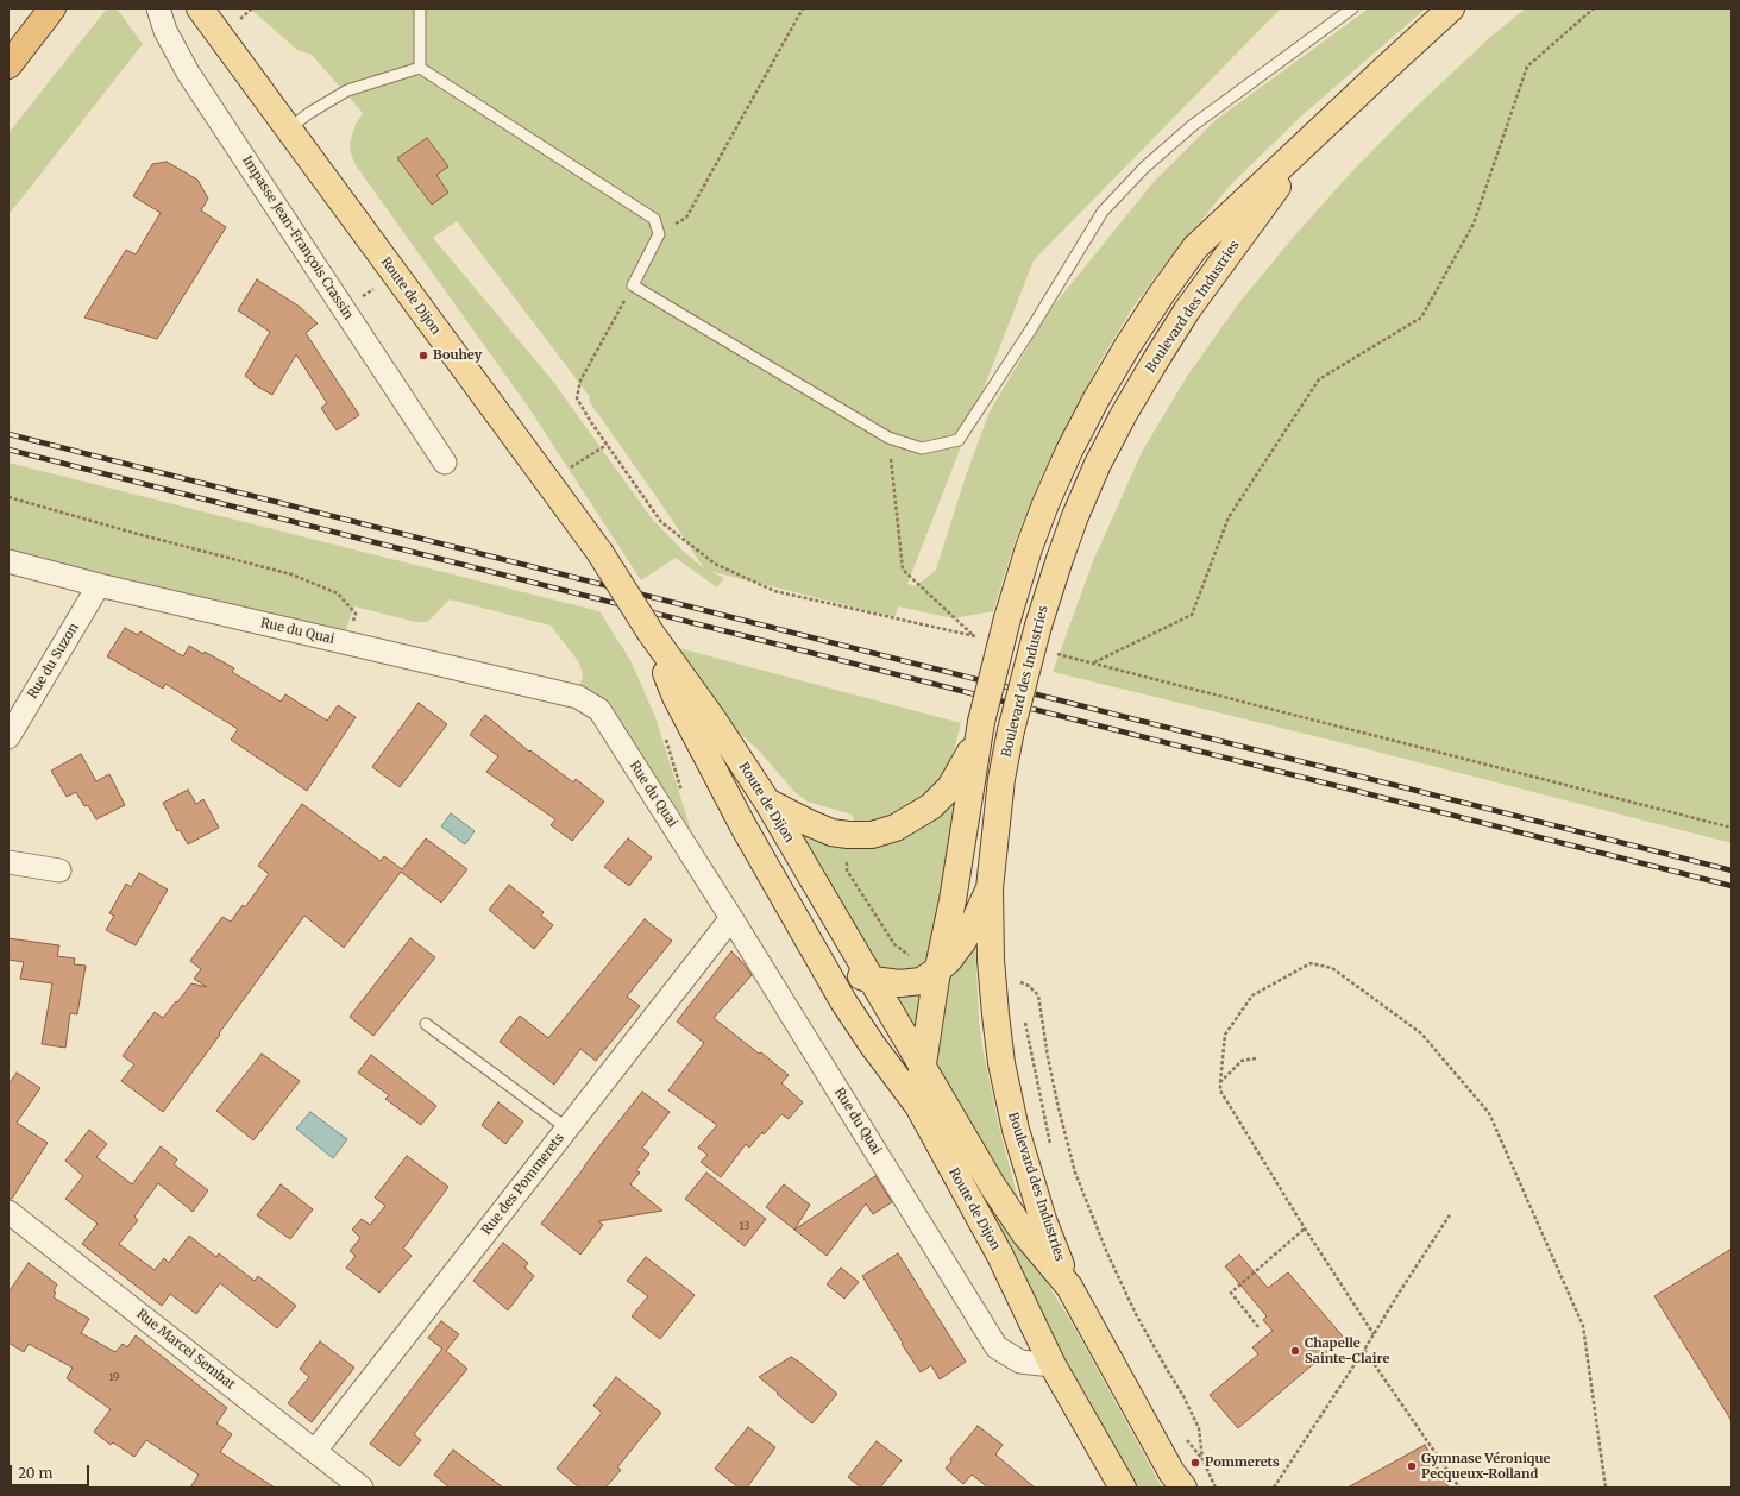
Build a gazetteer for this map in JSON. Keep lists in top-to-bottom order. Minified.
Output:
{"streets":{"main road":["Route de Dijon","Boulevard des Industries"],"street":["Impasse Jean-François Crassin","Rue du Quai","Rue du Suzon","Rue des Pommerets","Rue Marcel Sembat"]},"crossings":[["Route de Dijon","Boulevard des Industries"],["Route de Dijon","Rue du Quai"],["Rue du Quai","Rue du Suzon"],["Rue du Quai","Rue des Pommerets"],["Rue des Pommerets","Rue Marcel Sembat"]],"places":["Bouhey","Chapelle Sainte-Claire","Pommerets","Gymnase Véronique Pecqueux-Rolland"],"house_numbers":["13","19"],"scale_bar":"20 m"}
